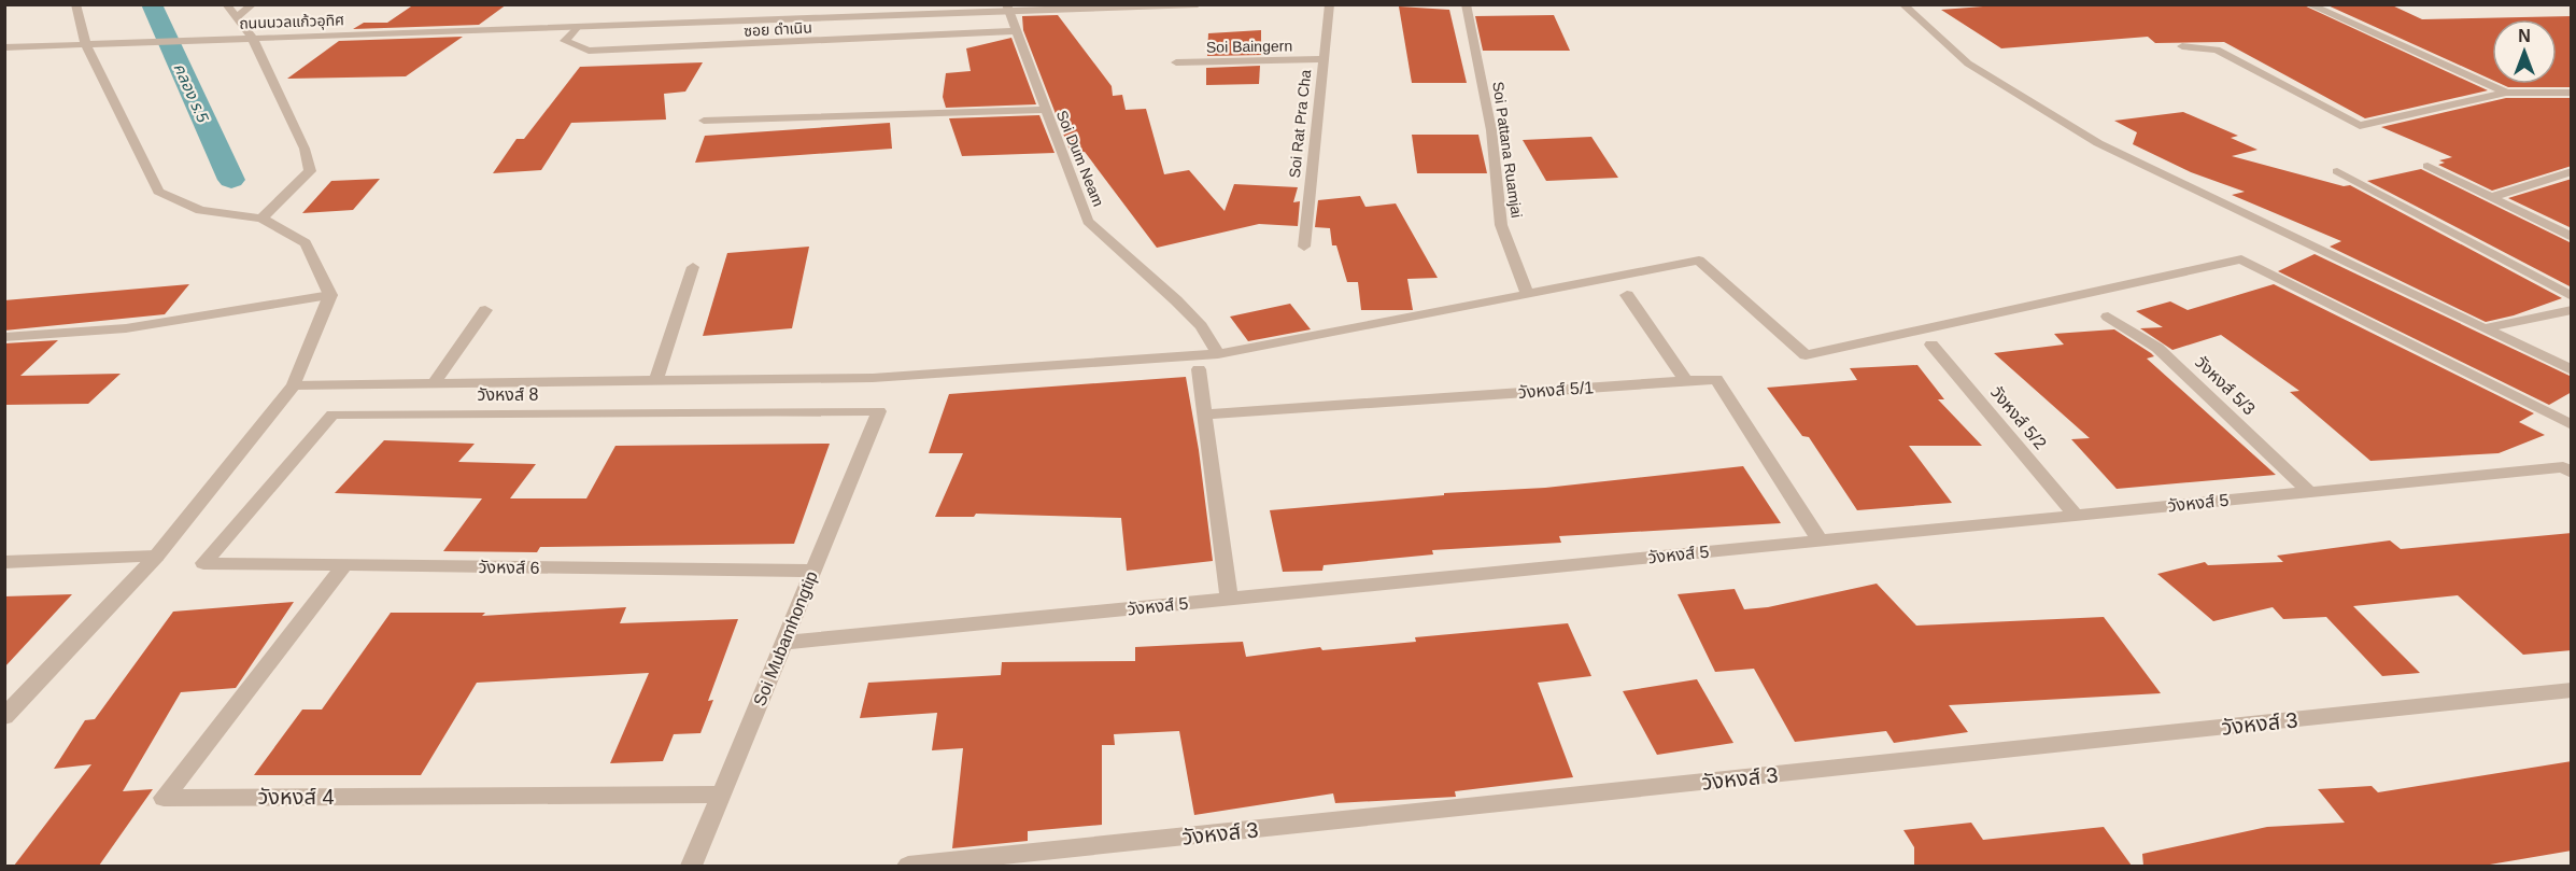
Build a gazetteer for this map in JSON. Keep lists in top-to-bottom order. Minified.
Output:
{"streets":{"street":["ถนนนวลแก้วอุทิศ","ซอย ดำเนิน","Soi Baingern","Soi Rat Pra Cha","Soi Pattana Ruamjai","Soi Dum Neam","วังหงส์ 5/3","วังหงส์ 5/1","วังหงส์ 8","วังหงส์ 5/2","วังหงส์ 5","วังหงส์ 6","Soi Mubamhongtip","วังหงส์ 3","วังหงส์ 4"]},"crossings":[["ถนนนวลแก้วอุทิศ","ซอย ดำเนิน"],["ถนนนวลแก้วอุทิศ","Soi Dum Neam"],["ซอย ดำเนิน","Soi Dum Neam"],["Soi Baingern","Soi Rat Pra Cha"],["วังหงส์ 5/3","วังหงส์ 5"],["วังหงส์ 5/1","วังหงส์ 5"],["วังหงส์ 8","วังหงส์ 6"],["วังหงส์ 8","Soi Mubamhongtip"],["วังหงส์ 5/2","วังหงส์ 5"],["วังหงส์ 5","Soi Mubamhongtip"],["วังหงส์ 6","Soi Mubamhongtip"],["วังหงส์ 6","วังหงส์ 4"],["Soi Mubamhongtip","วังหงส์ 4"]],"water":["คลอง ร.5"],"north":"top"}
